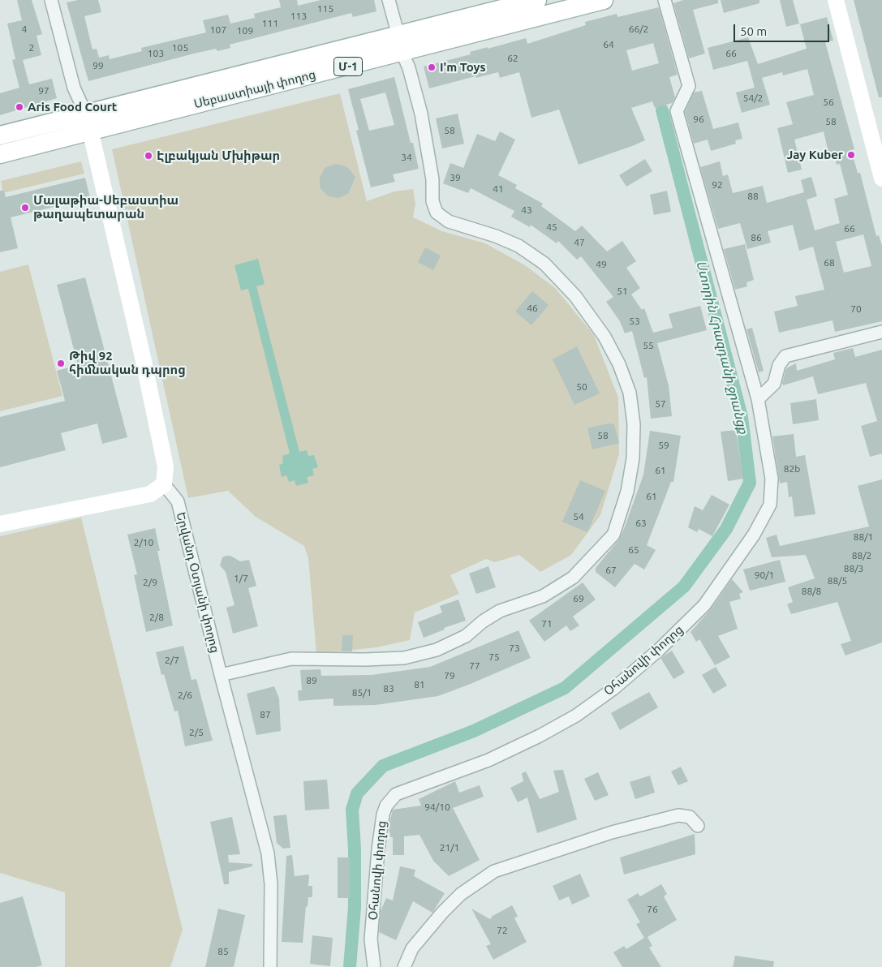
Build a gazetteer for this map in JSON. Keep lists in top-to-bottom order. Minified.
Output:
{"streets":{"main road":["Մ-1","Սեբաստիայի փողոց"],"street":["Երվանդ Օտյանի փողոց","Օհանովի փողոց"]},"water":["Ստորին Հրազդանի ջրանցք"],"places":["I'm Toys","Aris Food Court","Jay Kuber","Էլբակյան Մխիթար","Մալաթիա-Սեբաստիա թաղապետարան","Թիվ 92 հիմնական դպրոց"],"house_numbers":["115","113","111","4","66/2","107","109","64","2","105","103","66","62","99","97","54/2","56","96","58","58","34","39","92","41","88","43","45","66","86","47","68","49","51","46","70","53","55","50","57","58","59","82b","61","61","54","63","88/1","2/10","65","88/2","88/3","67","90/1","1/7","88/5","2/9","88/8","69","2/8","71","73","75","2/7","77","79","89","81","83","85/1","2/6","87","2/5","94/10","21/1","76","72","85"],"scale_bar":"50 m"}
